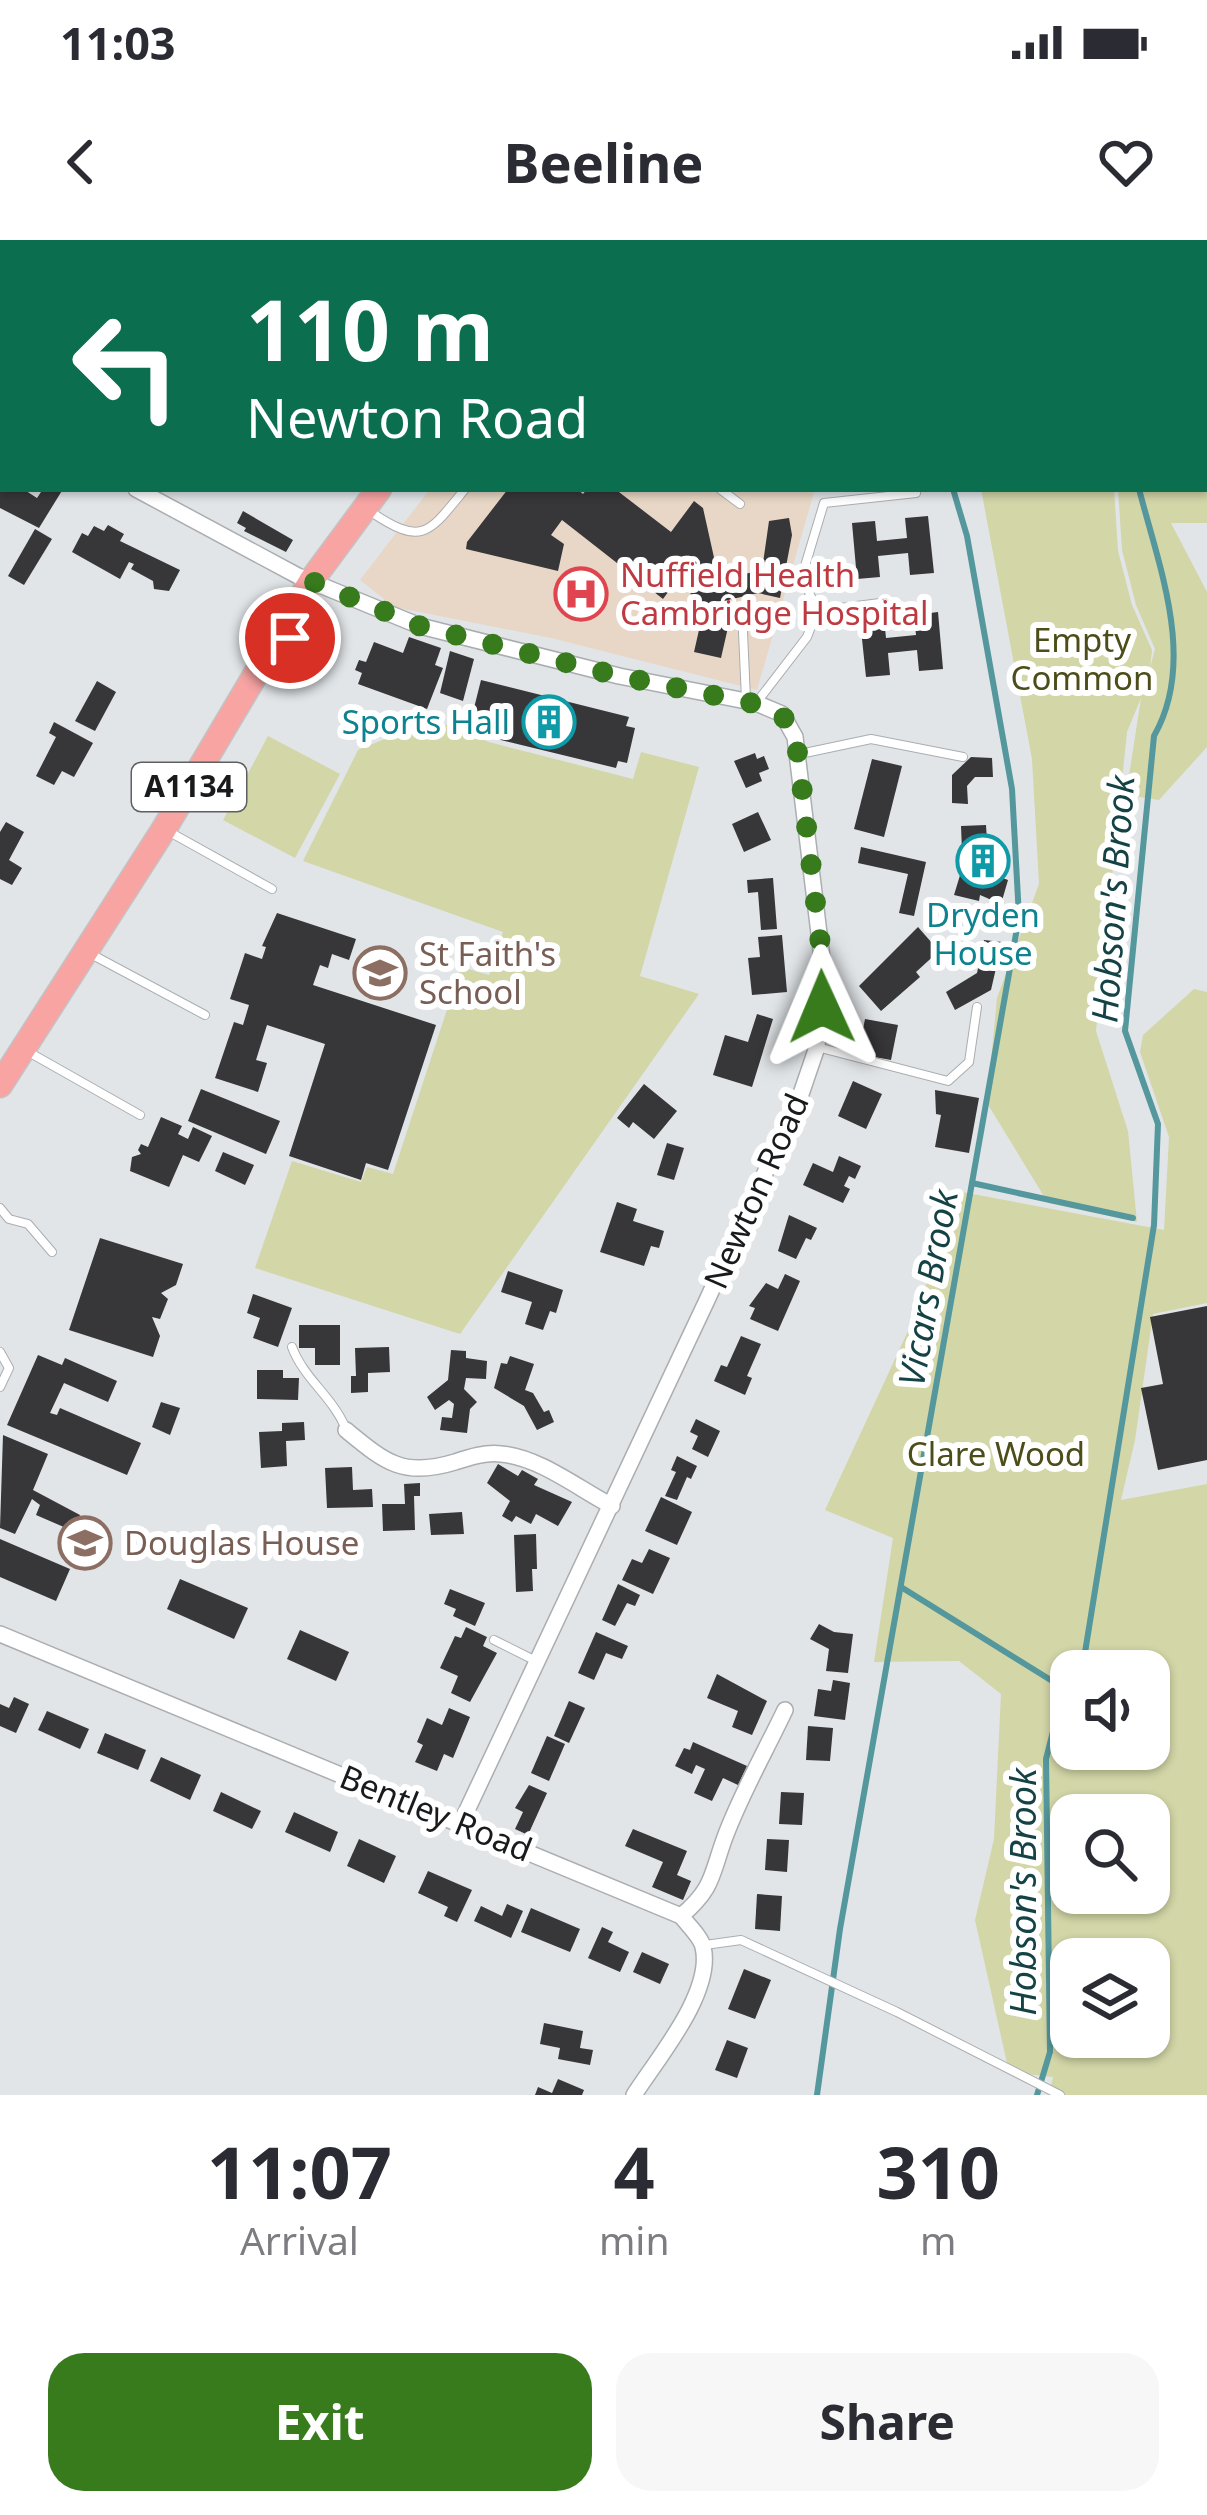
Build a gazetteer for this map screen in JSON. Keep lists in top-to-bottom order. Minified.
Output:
{"streets":{"main road":["A1134"],"street":["Newton Road","Bentley Road"]},"crossings":[["Newton Road","Bentley Road"]],"water":["Hobson's Brook","Vicars Brook"],"parks":["Empty Common","Clare Wood"],"places":{"hospital":["Nuffield Health Cambridge Hospital"],"building":["Sports Hall","Dryden House"],"school or university":["St Faith's School","Douglas House"]},"page":{"status":"11:03","header":"Beeline","turn":["110 m","Newton Road"],"eta":["11:07","Arrival","4","min","310","m"],"buttons":["Exit","Share"]}}
